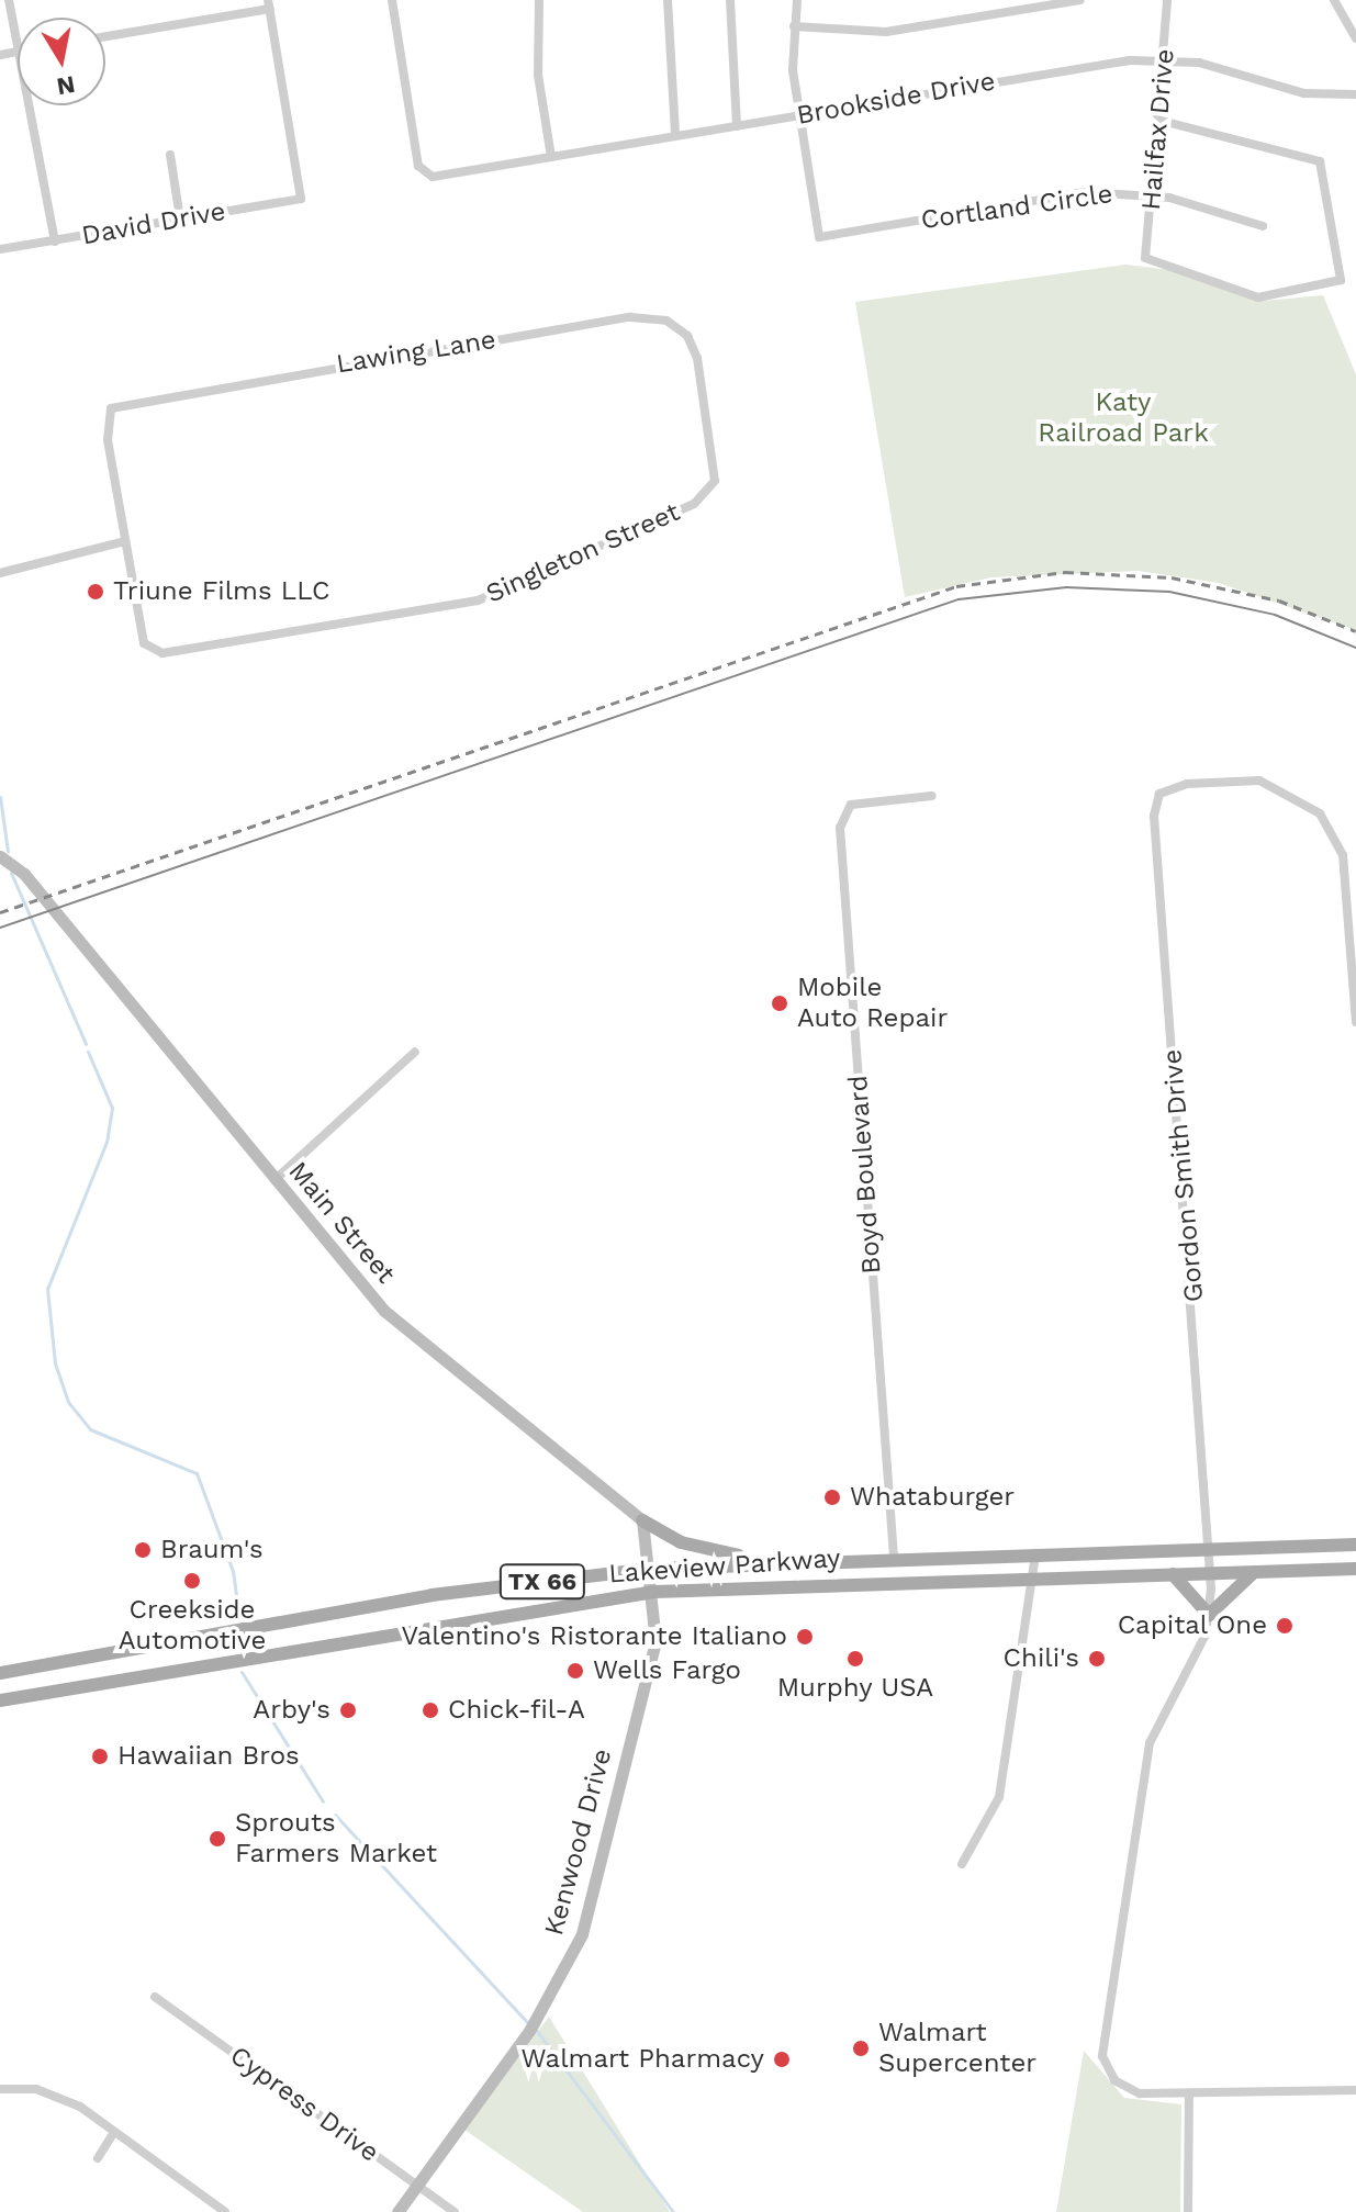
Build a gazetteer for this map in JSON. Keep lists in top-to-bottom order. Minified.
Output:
{"streets":{"main road":["Lakeview Parkway","TX 66"],"street":["Brookside Drive","Hailfax Drive","Cortland Circle","David Drive","Lawing Lane","Singleton Street","Boyd Boulevard","Gordon Smith Drive","Main Street","Kenwood Drive","Cypress Drive"]},"crossings":[["Brookside Drive","Hailfax Drive"],["Brookside Drive","Cortland Circle"],["Hailfax Drive","Cortland Circle"],["Lawing Lane","Singleton Street"],["Boyd Boulevard","Lakeview Parkway"],["Gordon Smith Drive","Lakeview Parkway"],["Lakeview Parkway","Kenwood Drive"],["Kenwood Drive","Cypress Drive"]],"parks":["Katy Railroad Park"],"places":["Triune Films LLC","Mobile Auto Repair","Whataburger","Braum's","Creekside Automotive","Capital One","Valentino's Ristorante Italiano","Murphy USA","Chili's","Wells Fargo","Arby's","Chick-fil-A","Hawaiian Bros","Sprouts Farmers Market","Walmart Supercenter","Walmart Pharmacy"],"north":"bottom"}
